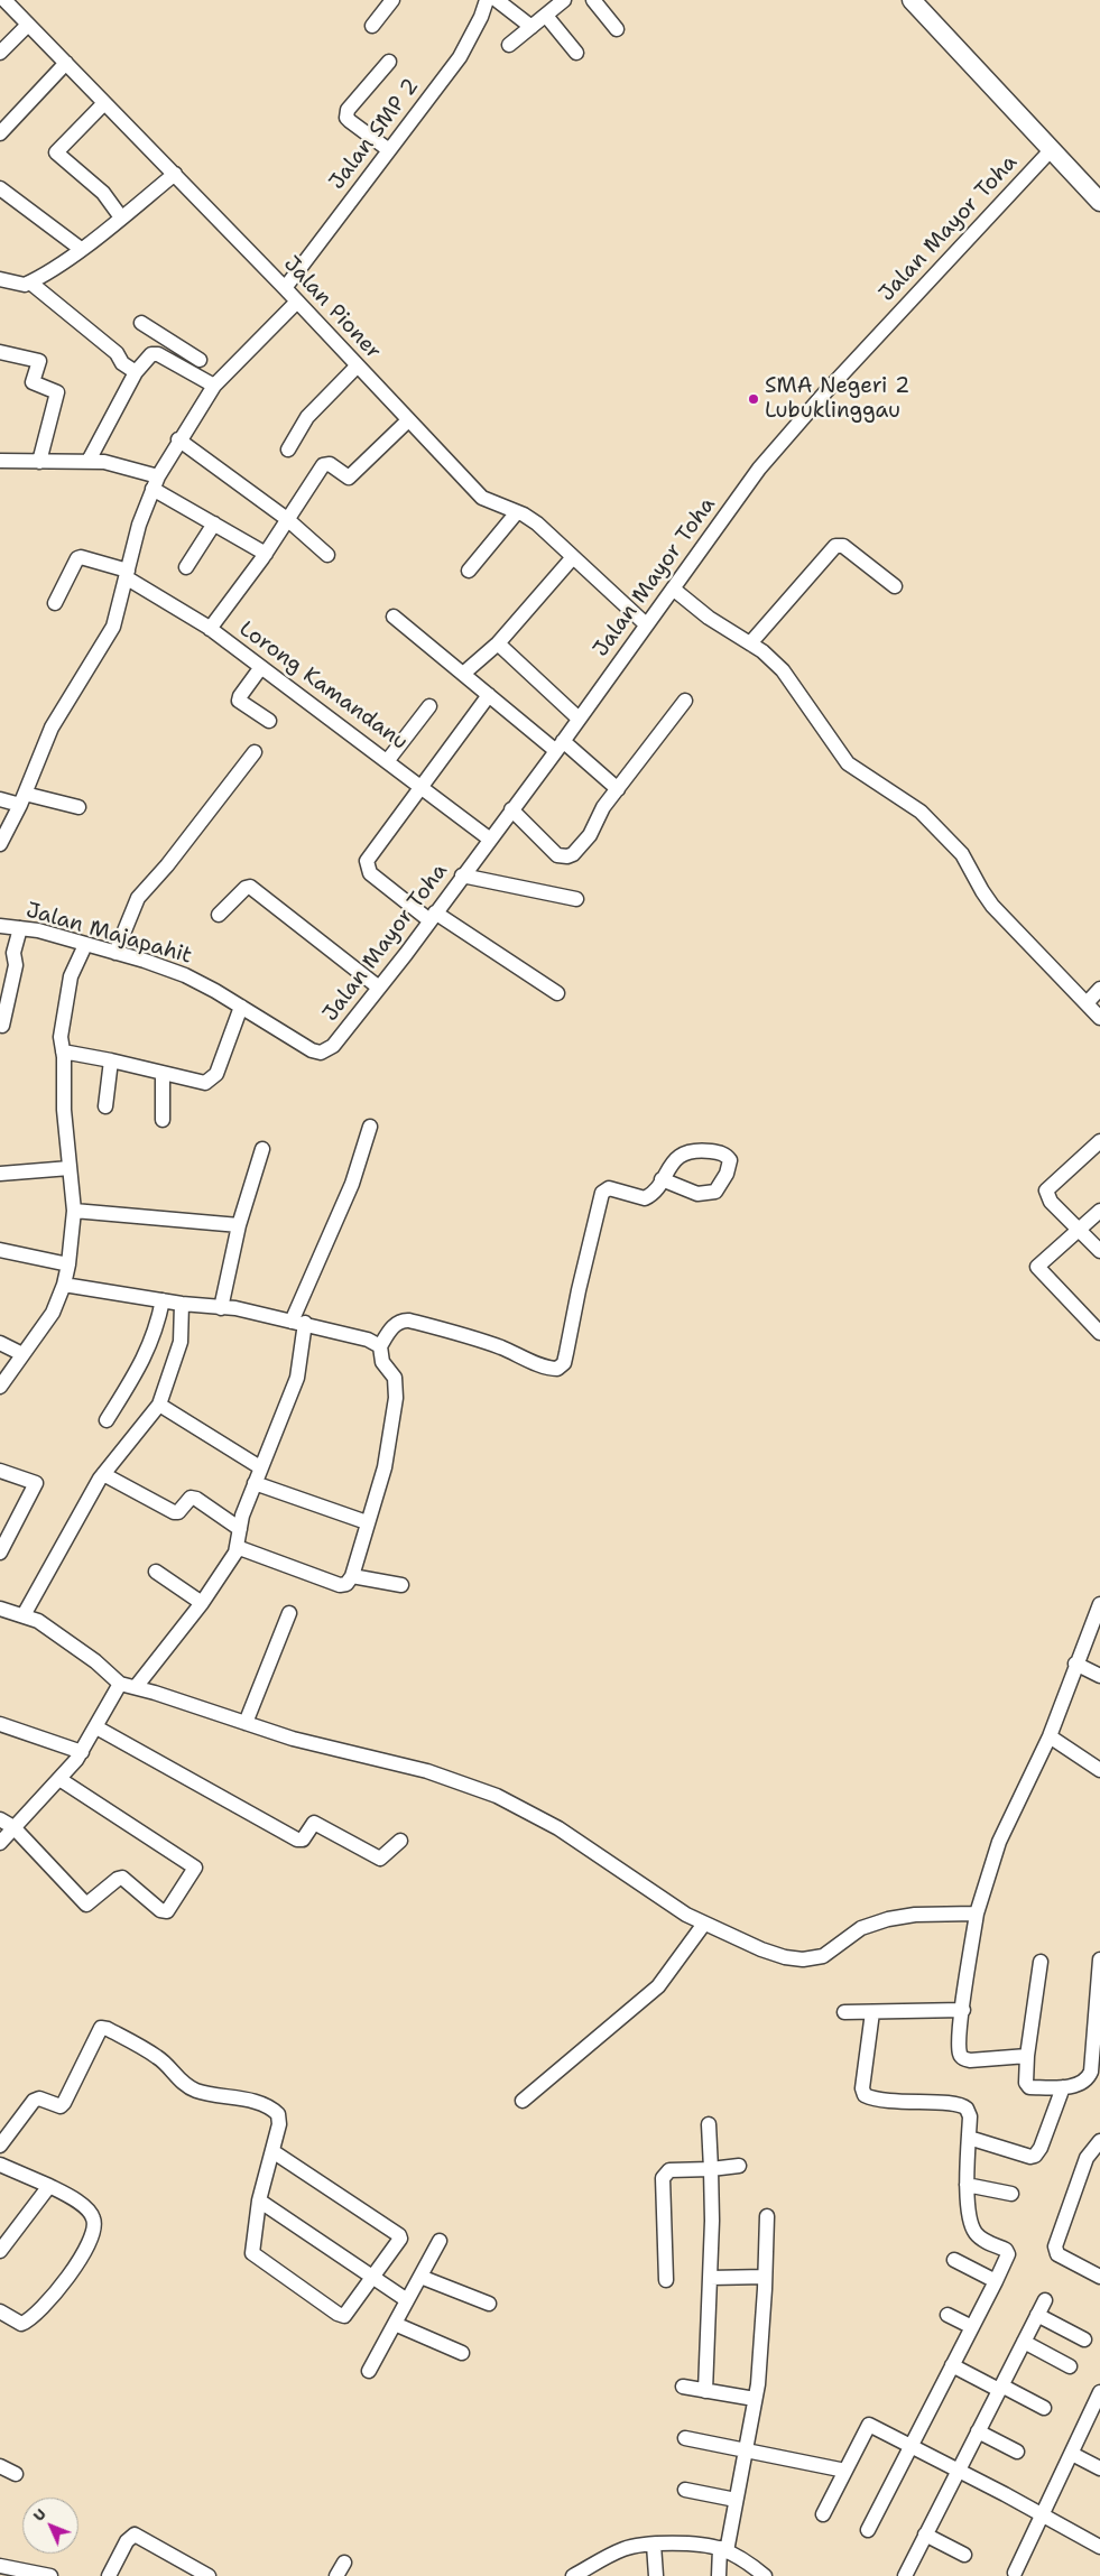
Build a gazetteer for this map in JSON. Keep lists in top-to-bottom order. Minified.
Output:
{"streets":{"street":["Jalan SMP 2","Jalan Mayor Toha","Jalan Pioner","Lorong Kamandanu","Jalan Majapahit"]},"crossings":[["Jalan SMP 2","Jalan Pioner"],["Jalan Mayor Toha","Jalan Pioner"],["Jalan Mayor Toha","Lorong Kamandanu"],["Jalan Mayor Toha","Jalan Majapahit"]],"places":["SMA Negeri 2 Lubuklinggau"],"north":"top left"}
